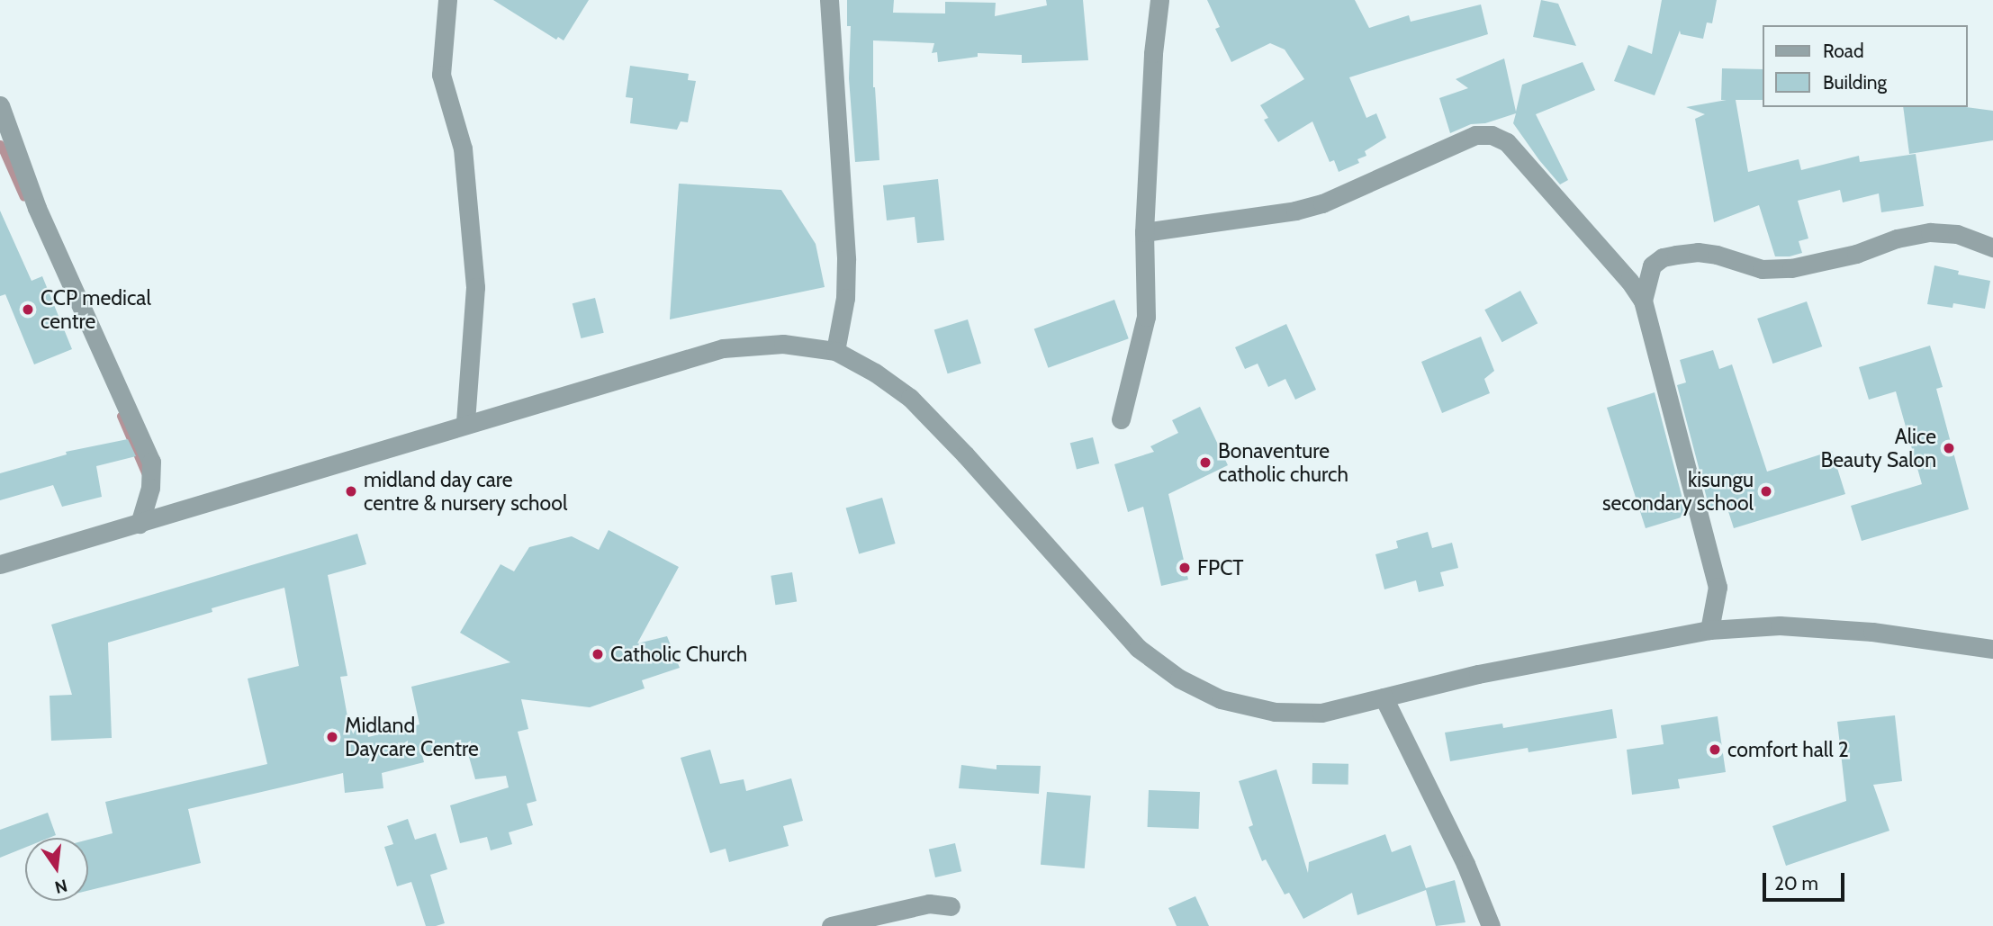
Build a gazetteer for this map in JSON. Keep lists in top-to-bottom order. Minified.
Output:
{"places":["CCP medical centre","Alice Beauty Salon","Bonaventure catholic church","midland day care centre & nursery school","kisungu secondary school","FPCT","Catholic Church","Midland Daycare Centre","comfort hall 2"],"legend":["Road","Building"],"scale_bar":"20 m","north":"bottom"}
